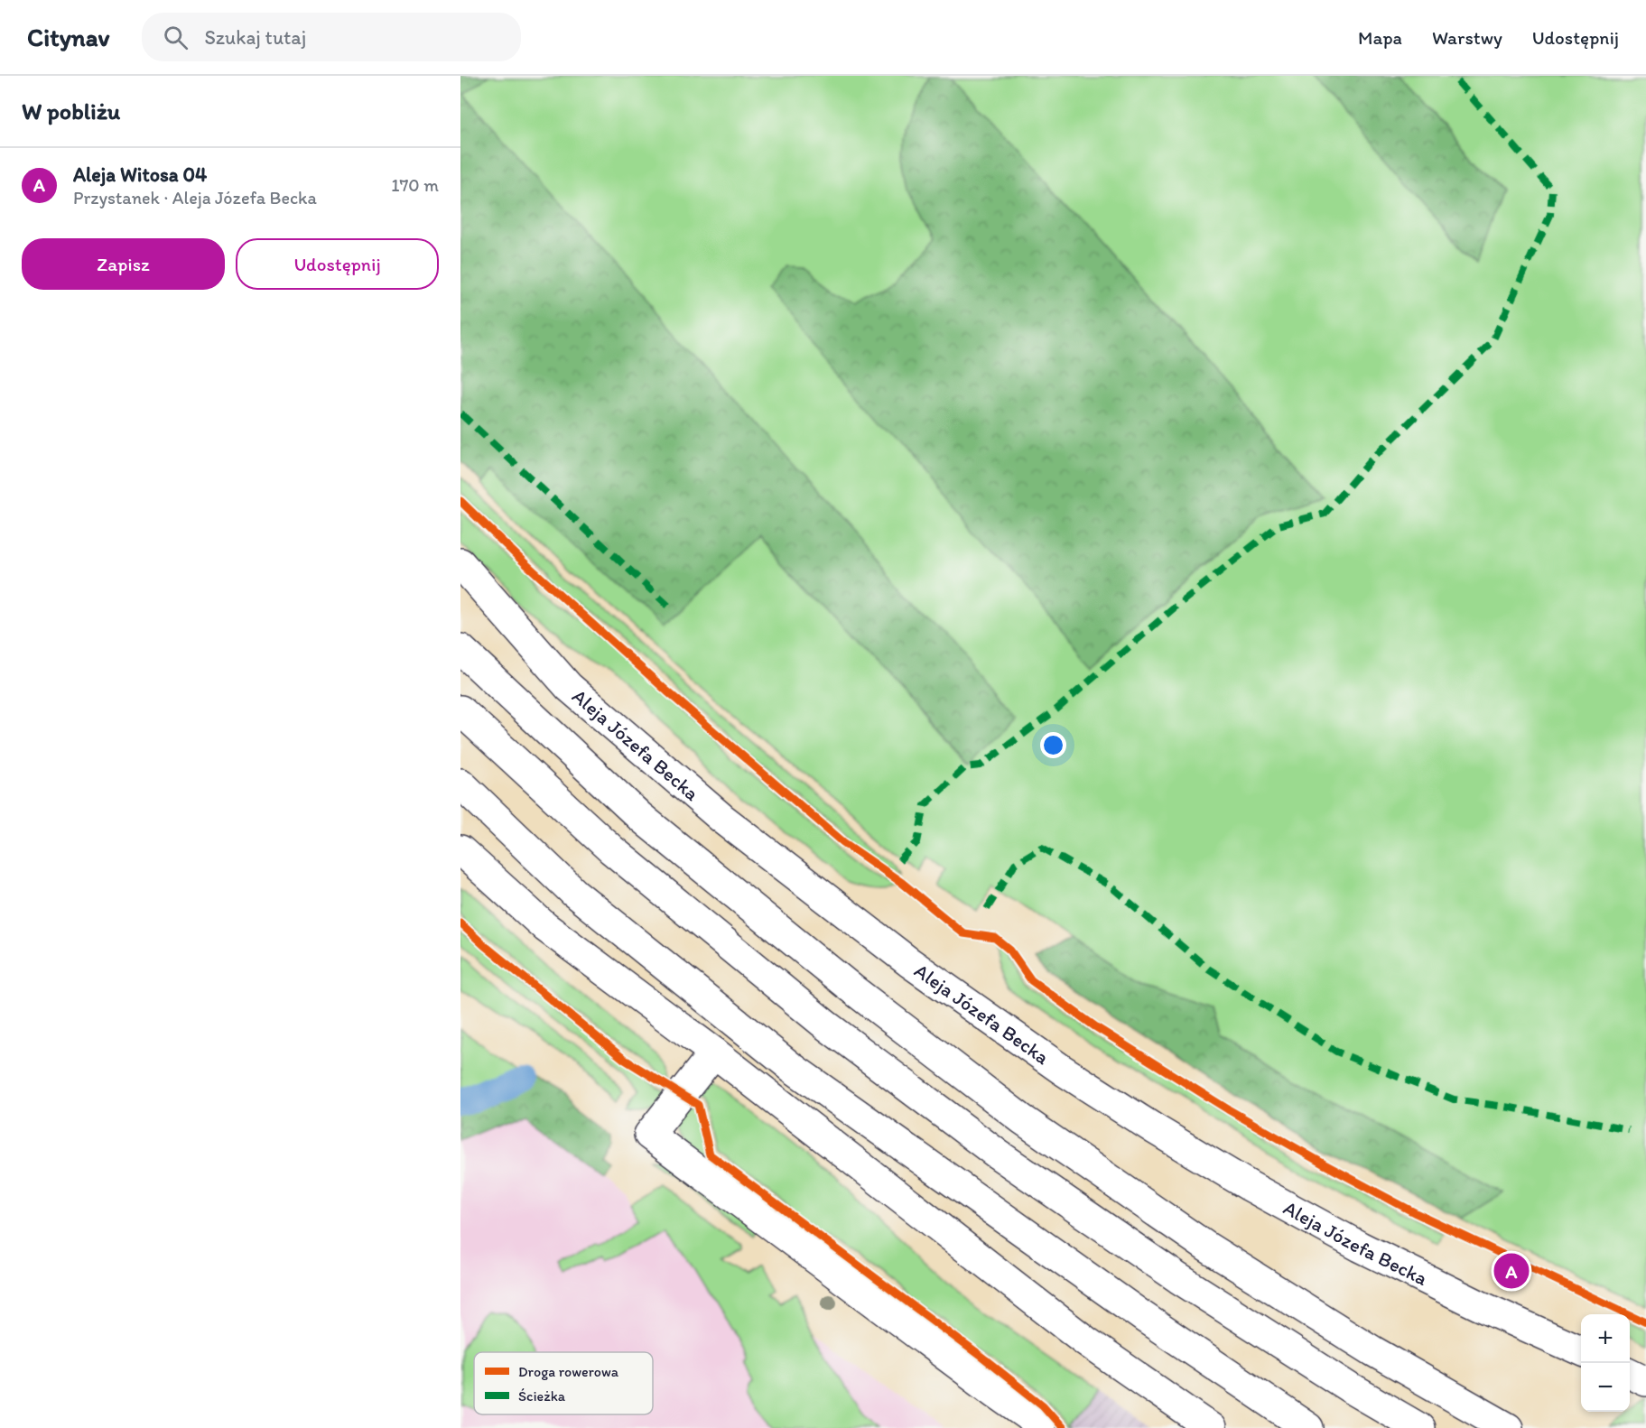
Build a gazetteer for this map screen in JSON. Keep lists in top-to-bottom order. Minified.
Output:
{"streets":{"main road":["Aleja Józefa Becka"]},"legend":["Droga rowerowa","Ścieżka"],"page":{"header":"Citynav","search":"Szukaj tutaj","nav":["Mapa","Warstwy","Udostępnij"],"heading":"W pobliżu","list":[{"mark":"A","name":"Aleja Witosa 04","note":"Przystanek · Aleja Józefa Becka","value":"170 m"}],"buttons":["Zapisz","Udostępnij"],"pins":"A","map_buttons":["+","−"]}}
